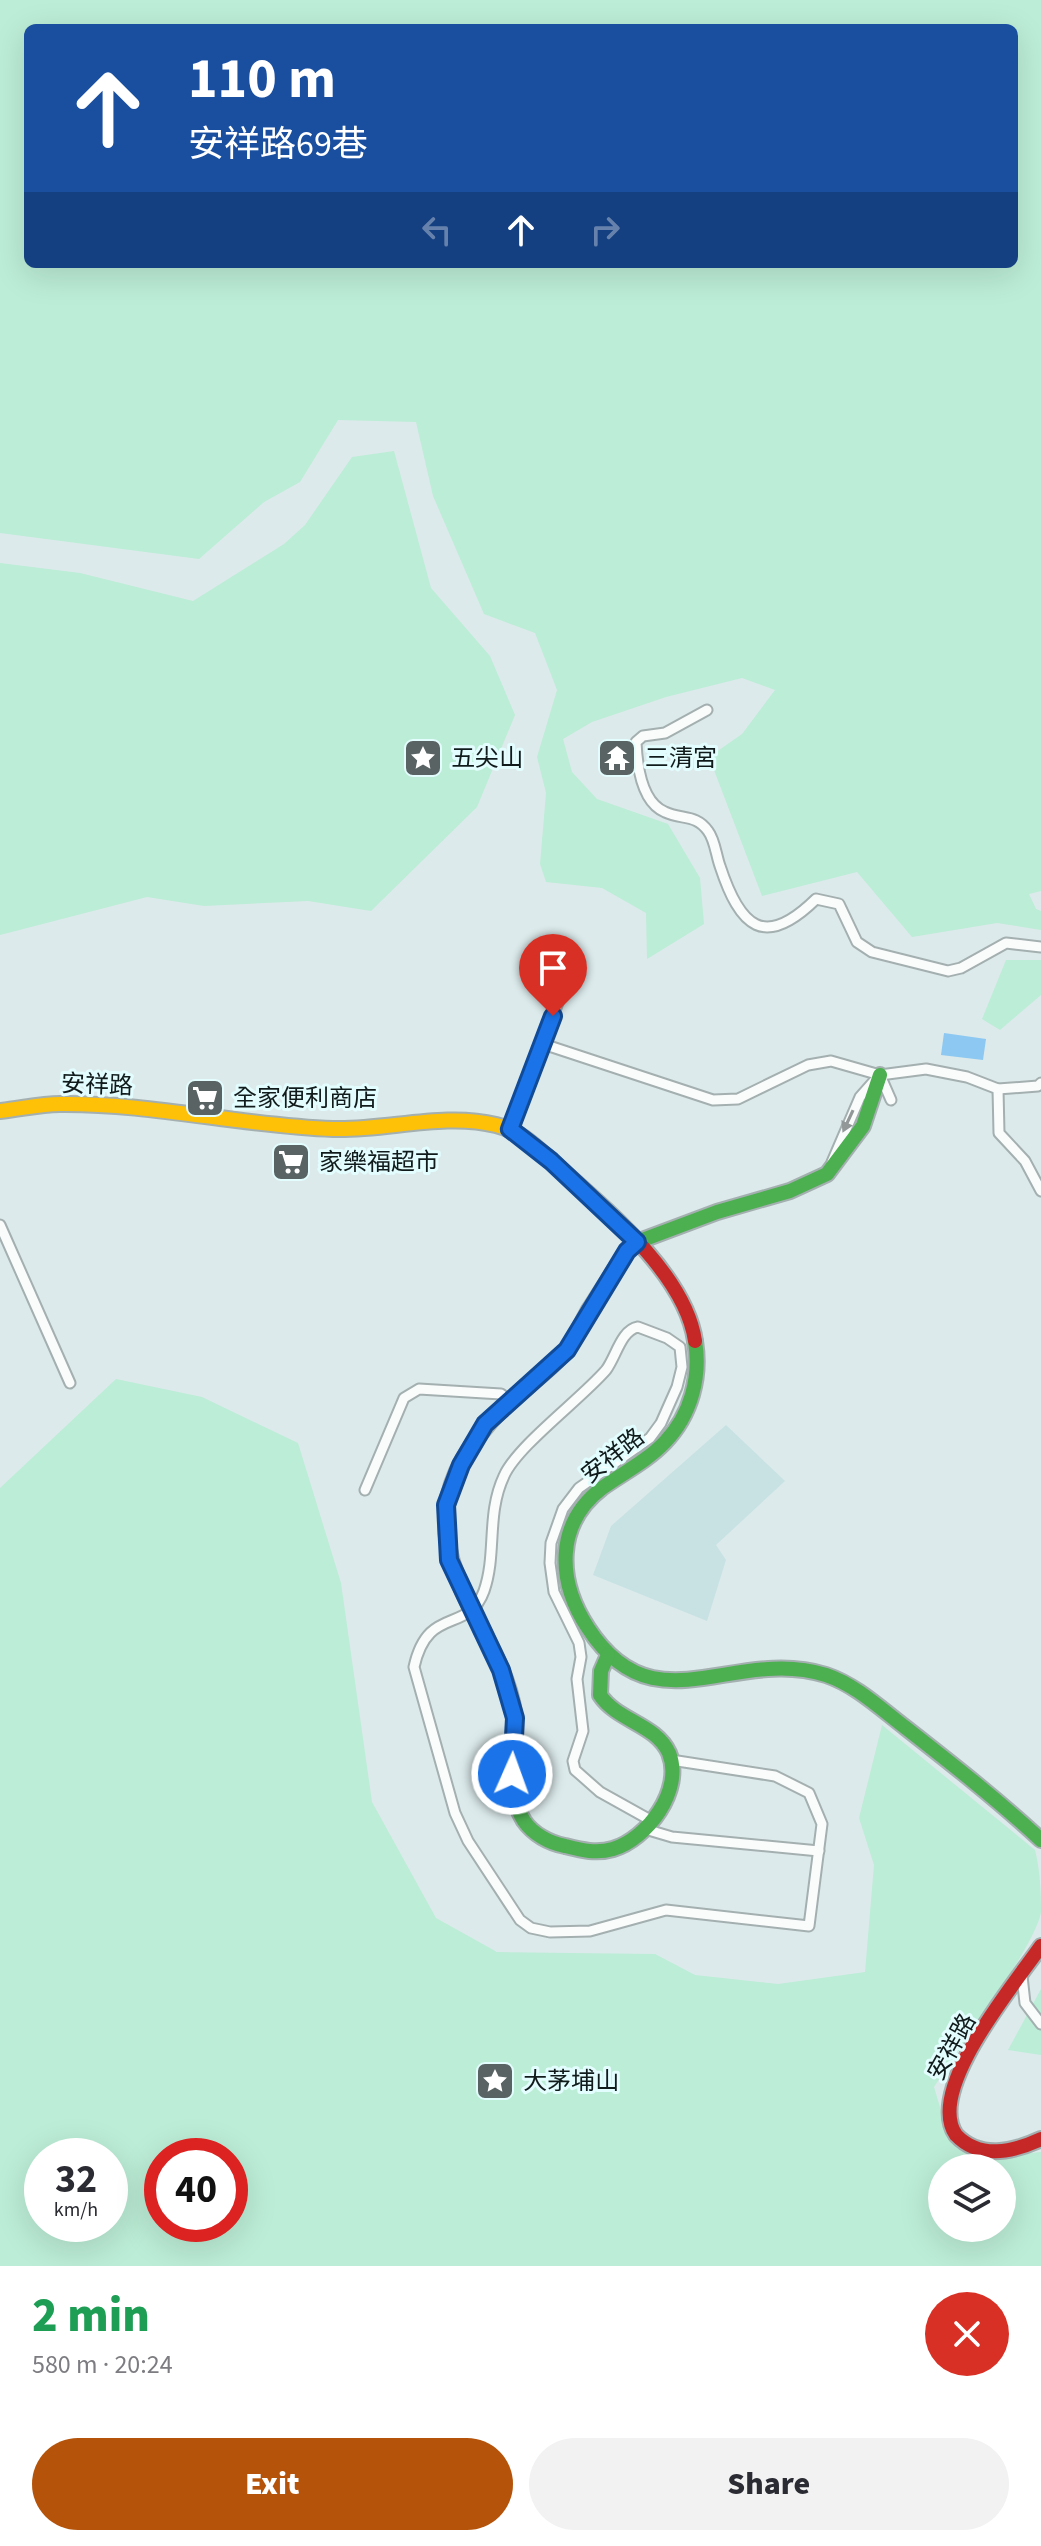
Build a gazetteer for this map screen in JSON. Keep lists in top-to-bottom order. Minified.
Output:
{"streets":{"street":["安祥路"]},"places":{"place":["五尖山","大茅埔山"],"temple":["三清宮"],"supermarket":["全家便利商店","家樂福超市"]},"page":{"turn":["110 m","安祥路69巷"],"speed":"32 km/h","limit":"40","heading":["2 min","580 m · 20:24"],"buttons":["Exit","Share"]}}
